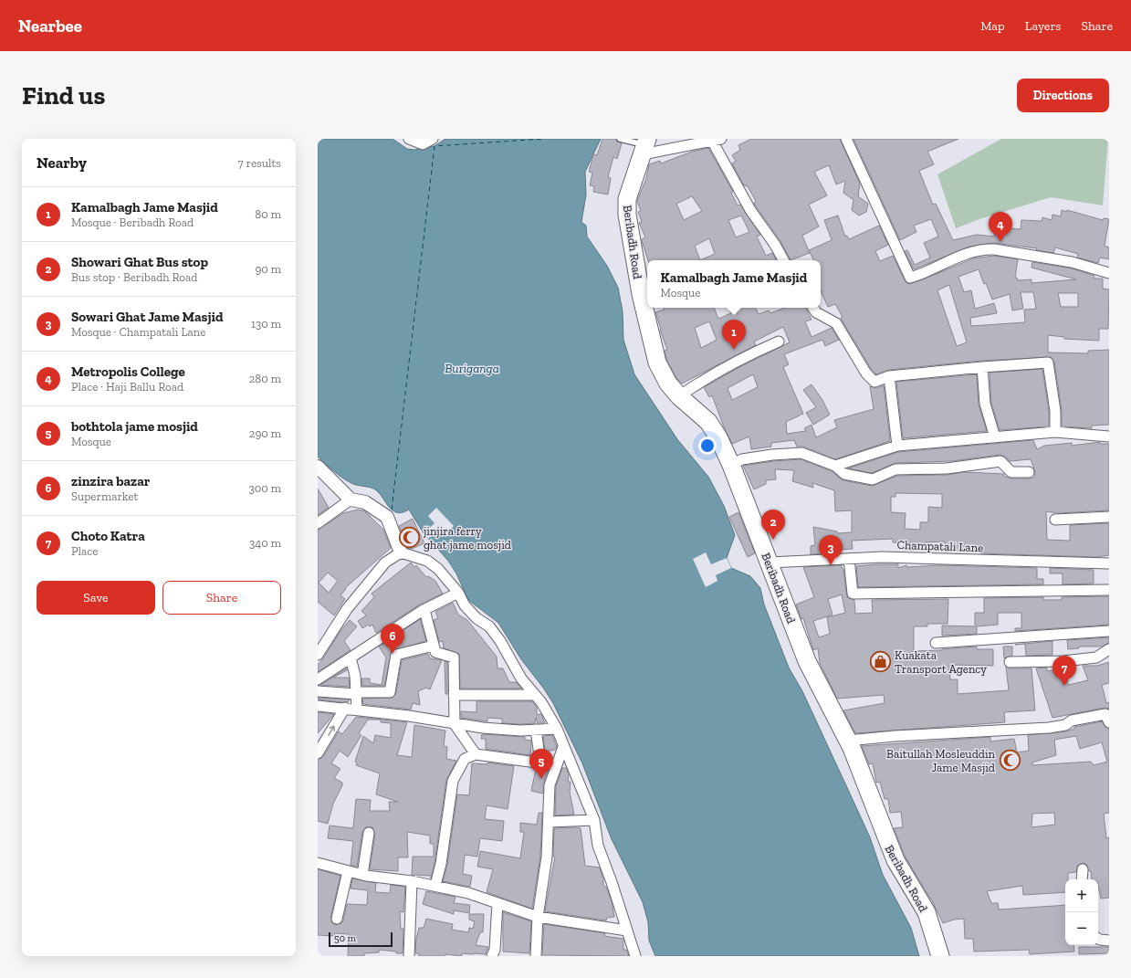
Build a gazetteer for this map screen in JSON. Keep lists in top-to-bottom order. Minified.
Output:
{"streets":{"highway":["Beribadh Road"],"street":["Champatali Lane"]},"crossings":[["Beribadh Road","Champatali Lane"]],"water":["Buriganga"],"places":{"mosque":["jinjira ferry ghat jame mosjid","Baitullah Mosleuddin Jame Masjid"],"shop":["Kuakata Transport Agency"]},"scale_bar":"50 m","page":{"header":"Nearbee","nav":["Map","Layers","Share"],"buttons":["Directions",["Save","Share"]],"title":"Find us","heading":["Nearby","7 results"],"list":[{"mark":"1","name":"Kamalbagh Jame Masjid","note":"Mosque · Beribadh Road","value":"80 m"},{"mark":"2","name":"Showari Ghat Bus stop","note":"Bus stop · Beribadh Road","value":"90 m"},{"mark":"3","name":"Sowari Ghat Jame Masjid","note":"Mosque · Champatali Lane","value":"130 m"},{"mark":"4","name":"Metropolis College","note":"Place · Haji Ballu Road","value":"280 m"},{"mark":"5","name":"bothtola jame mosjid","note":"Mosque","value":"290 m"},{"mark":"6","name":"zinzira bazar","note":"Supermarket","value":"300 m"},{"mark":"7","name":"Choto Katra","note":"Place","value":"340 m"}],"pins":["4","1","2","3","6","7","5"],"popup":["Kamalbagh Jame Masjid","Mosque"],"map_buttons":["+","−"],"scale":"50 m"}}
